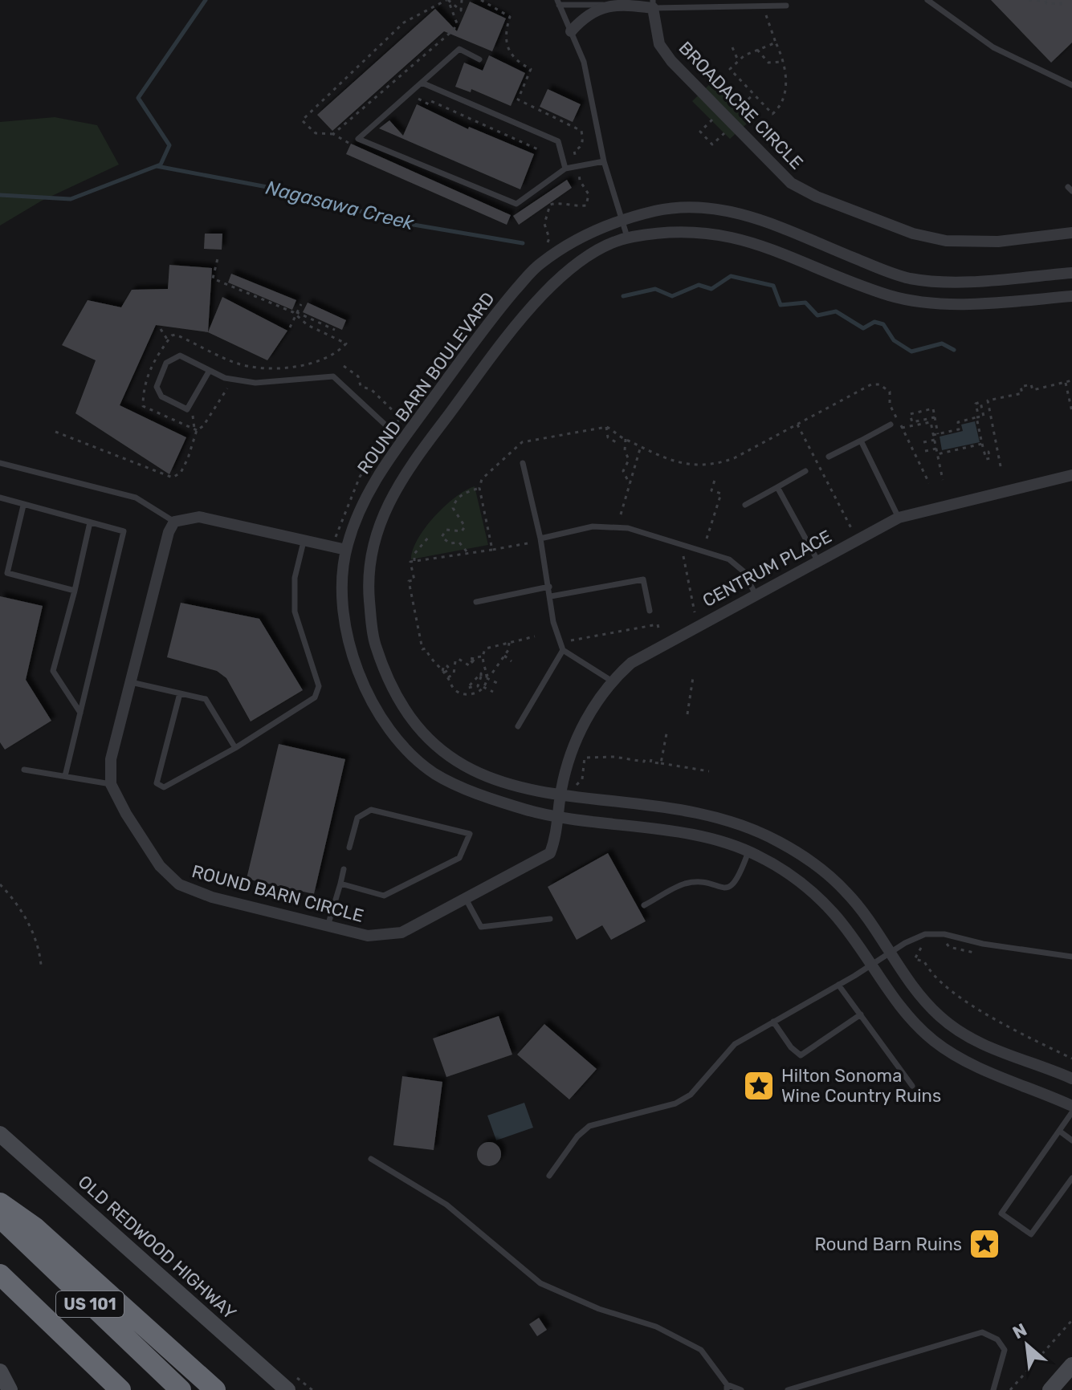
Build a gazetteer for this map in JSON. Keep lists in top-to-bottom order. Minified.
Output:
{"streets":{"highway":["US 101"],"main road":["OLD REDWOOD HIGHWAY"],"street":["BROADACRE CIRCLE","ROUND BARN BOULEVARD","CENTRUM PLACE","ROUND BARN CIRCLE"]},"crossings":[["ROUND BARN BOULEVARD","CENTRUM PLACE"],["ROUND BARN BOULEVARD","ROUND BARN CIRCLE"],["CENTRUM PLACE","ROUND BARN CIRCLE"]],"water":["Nagasawa Creek"],"places":{"place":["Hilton Sonoma Wine Country Ruins","Round Barn Ruins"]},"north":"top left"}
